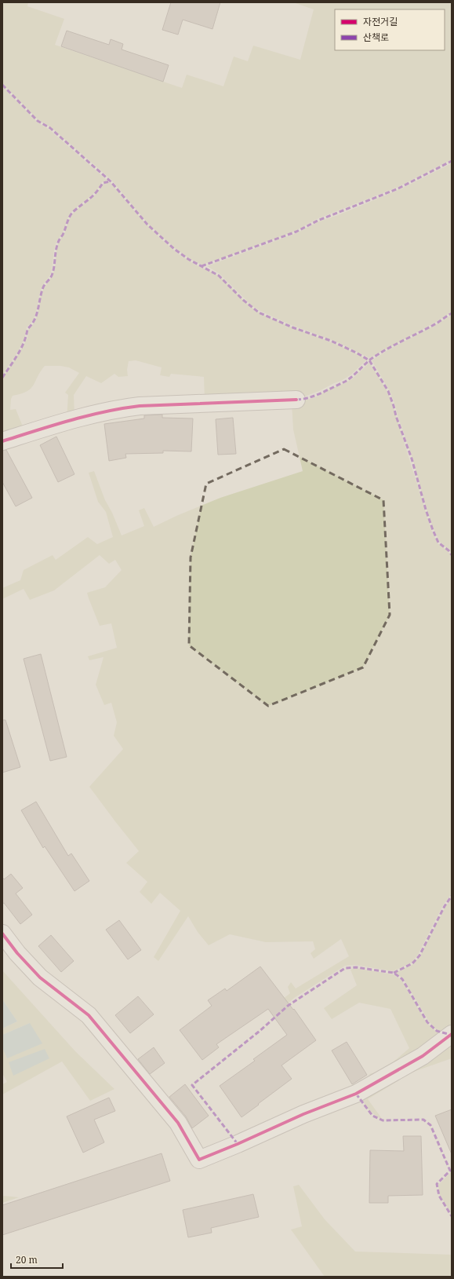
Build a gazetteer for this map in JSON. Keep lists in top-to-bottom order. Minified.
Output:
{"legend":["자전거길","산책로"],"scale_bar":"20 m"}
